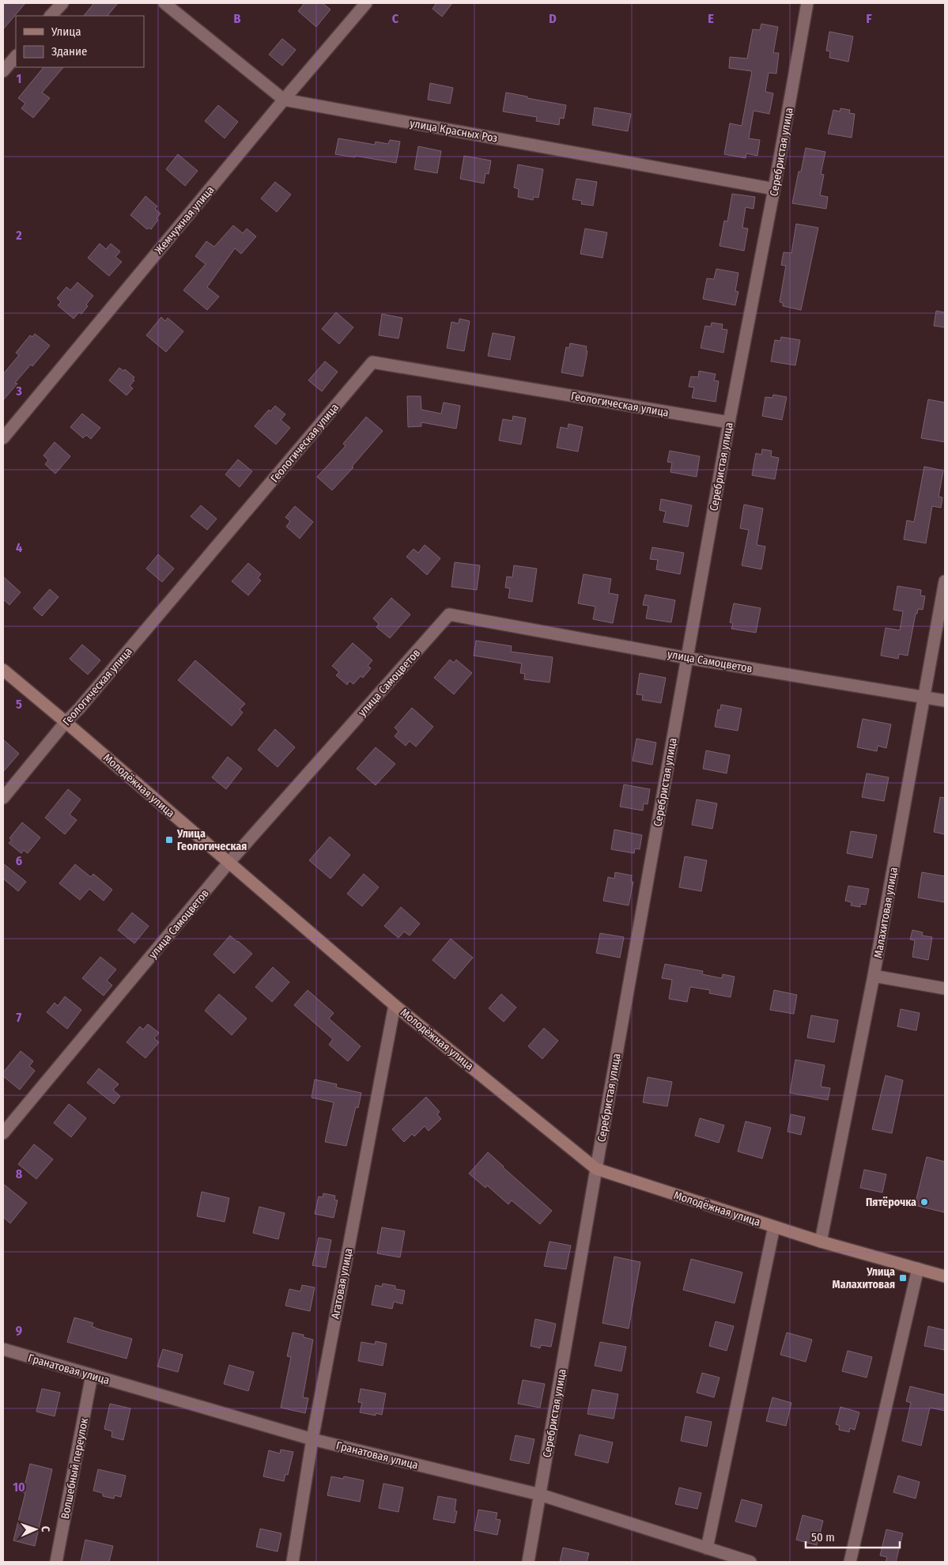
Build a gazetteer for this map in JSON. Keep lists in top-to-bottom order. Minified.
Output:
{"streets":{"street":["улица Красных Роз","Серебристая улица","Жемчужная улица","Геологическая улица","улица Самоцветов","Молодёжная улица","Малахитовая улица","Агатовая улица","Гранатовая улица","Волшебный переулок"]},"crossings":[["улица Красных Роз","Серебристая улица"],["улица Красных Роз","Жемчужная улица"],["Серебристая улица","Геологическая улица"],["Серебристая улица","улица Самоцветов"],["Серебристая улица","Молодёжная улица"],["Серебристая улица","Гранатовая улица"],["Геологическая улица","Молодёжная улица"],["улица Самоцветов","Молодёжная улица"],["улица Самоцветов","Малахитовая улица"],["Молодёжная улица","Малахитовая улица"],["Молодёжная улица","Агатовая улица"],["Агатовая улица","Гранатовая улица"],["Гранатовая улица","Волшебный переулок"]],"places":{"transit":["Улица Геологическая","Улица Малахитовая"],"other":["Пятёрочка"]},"legend":["Улица","Здание"],"scale_bar":"50 m","north":"right","grid":{"columns":["B","C","D","E","F"],"rows":["1","2","3","4","5","6","7","8","9","10"]}}
